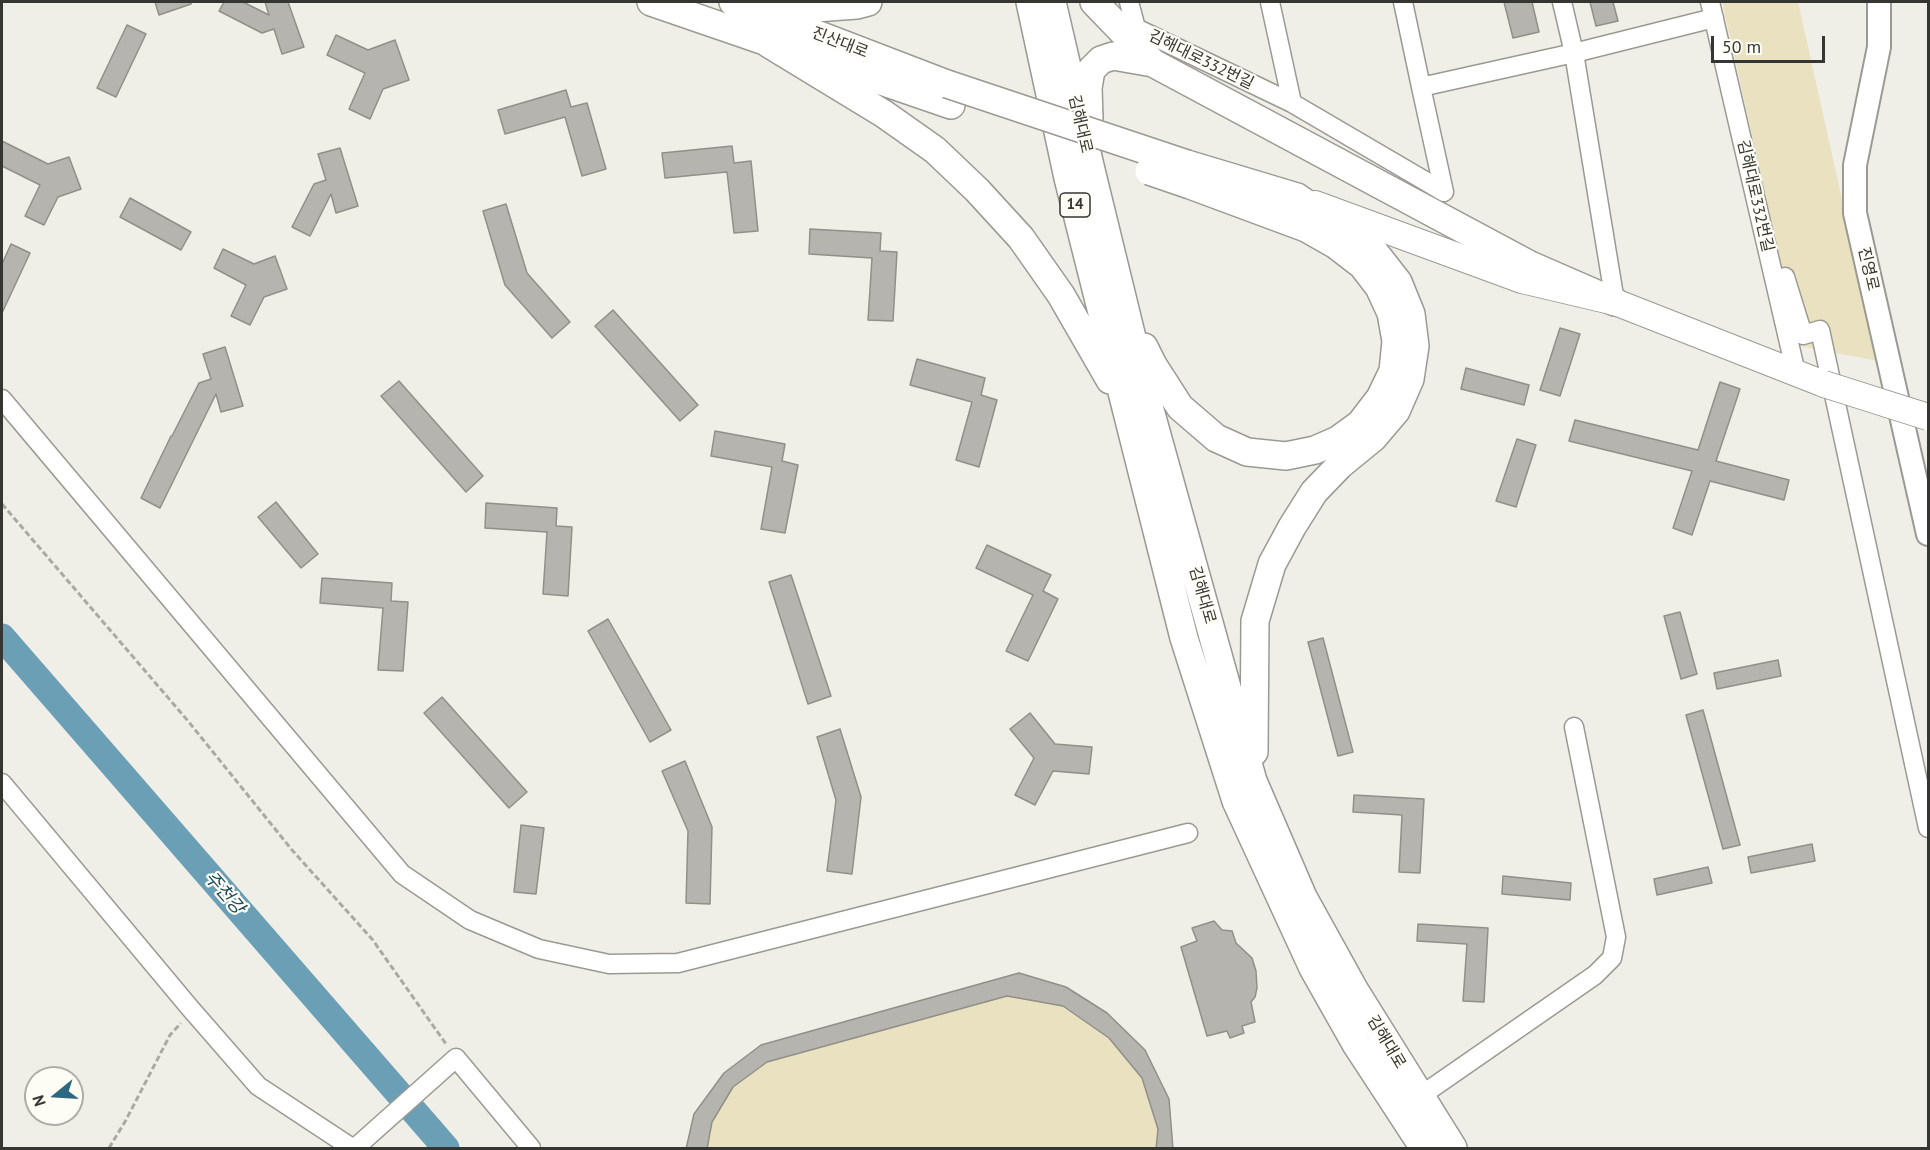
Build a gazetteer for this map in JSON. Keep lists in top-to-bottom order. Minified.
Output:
{"streets":{"main road":["진산대로","김해대로","14"],"street":["김해대로332번길","진영로"]},"water":["주천강"],"scale_bar":"50 m","north":"left"}
